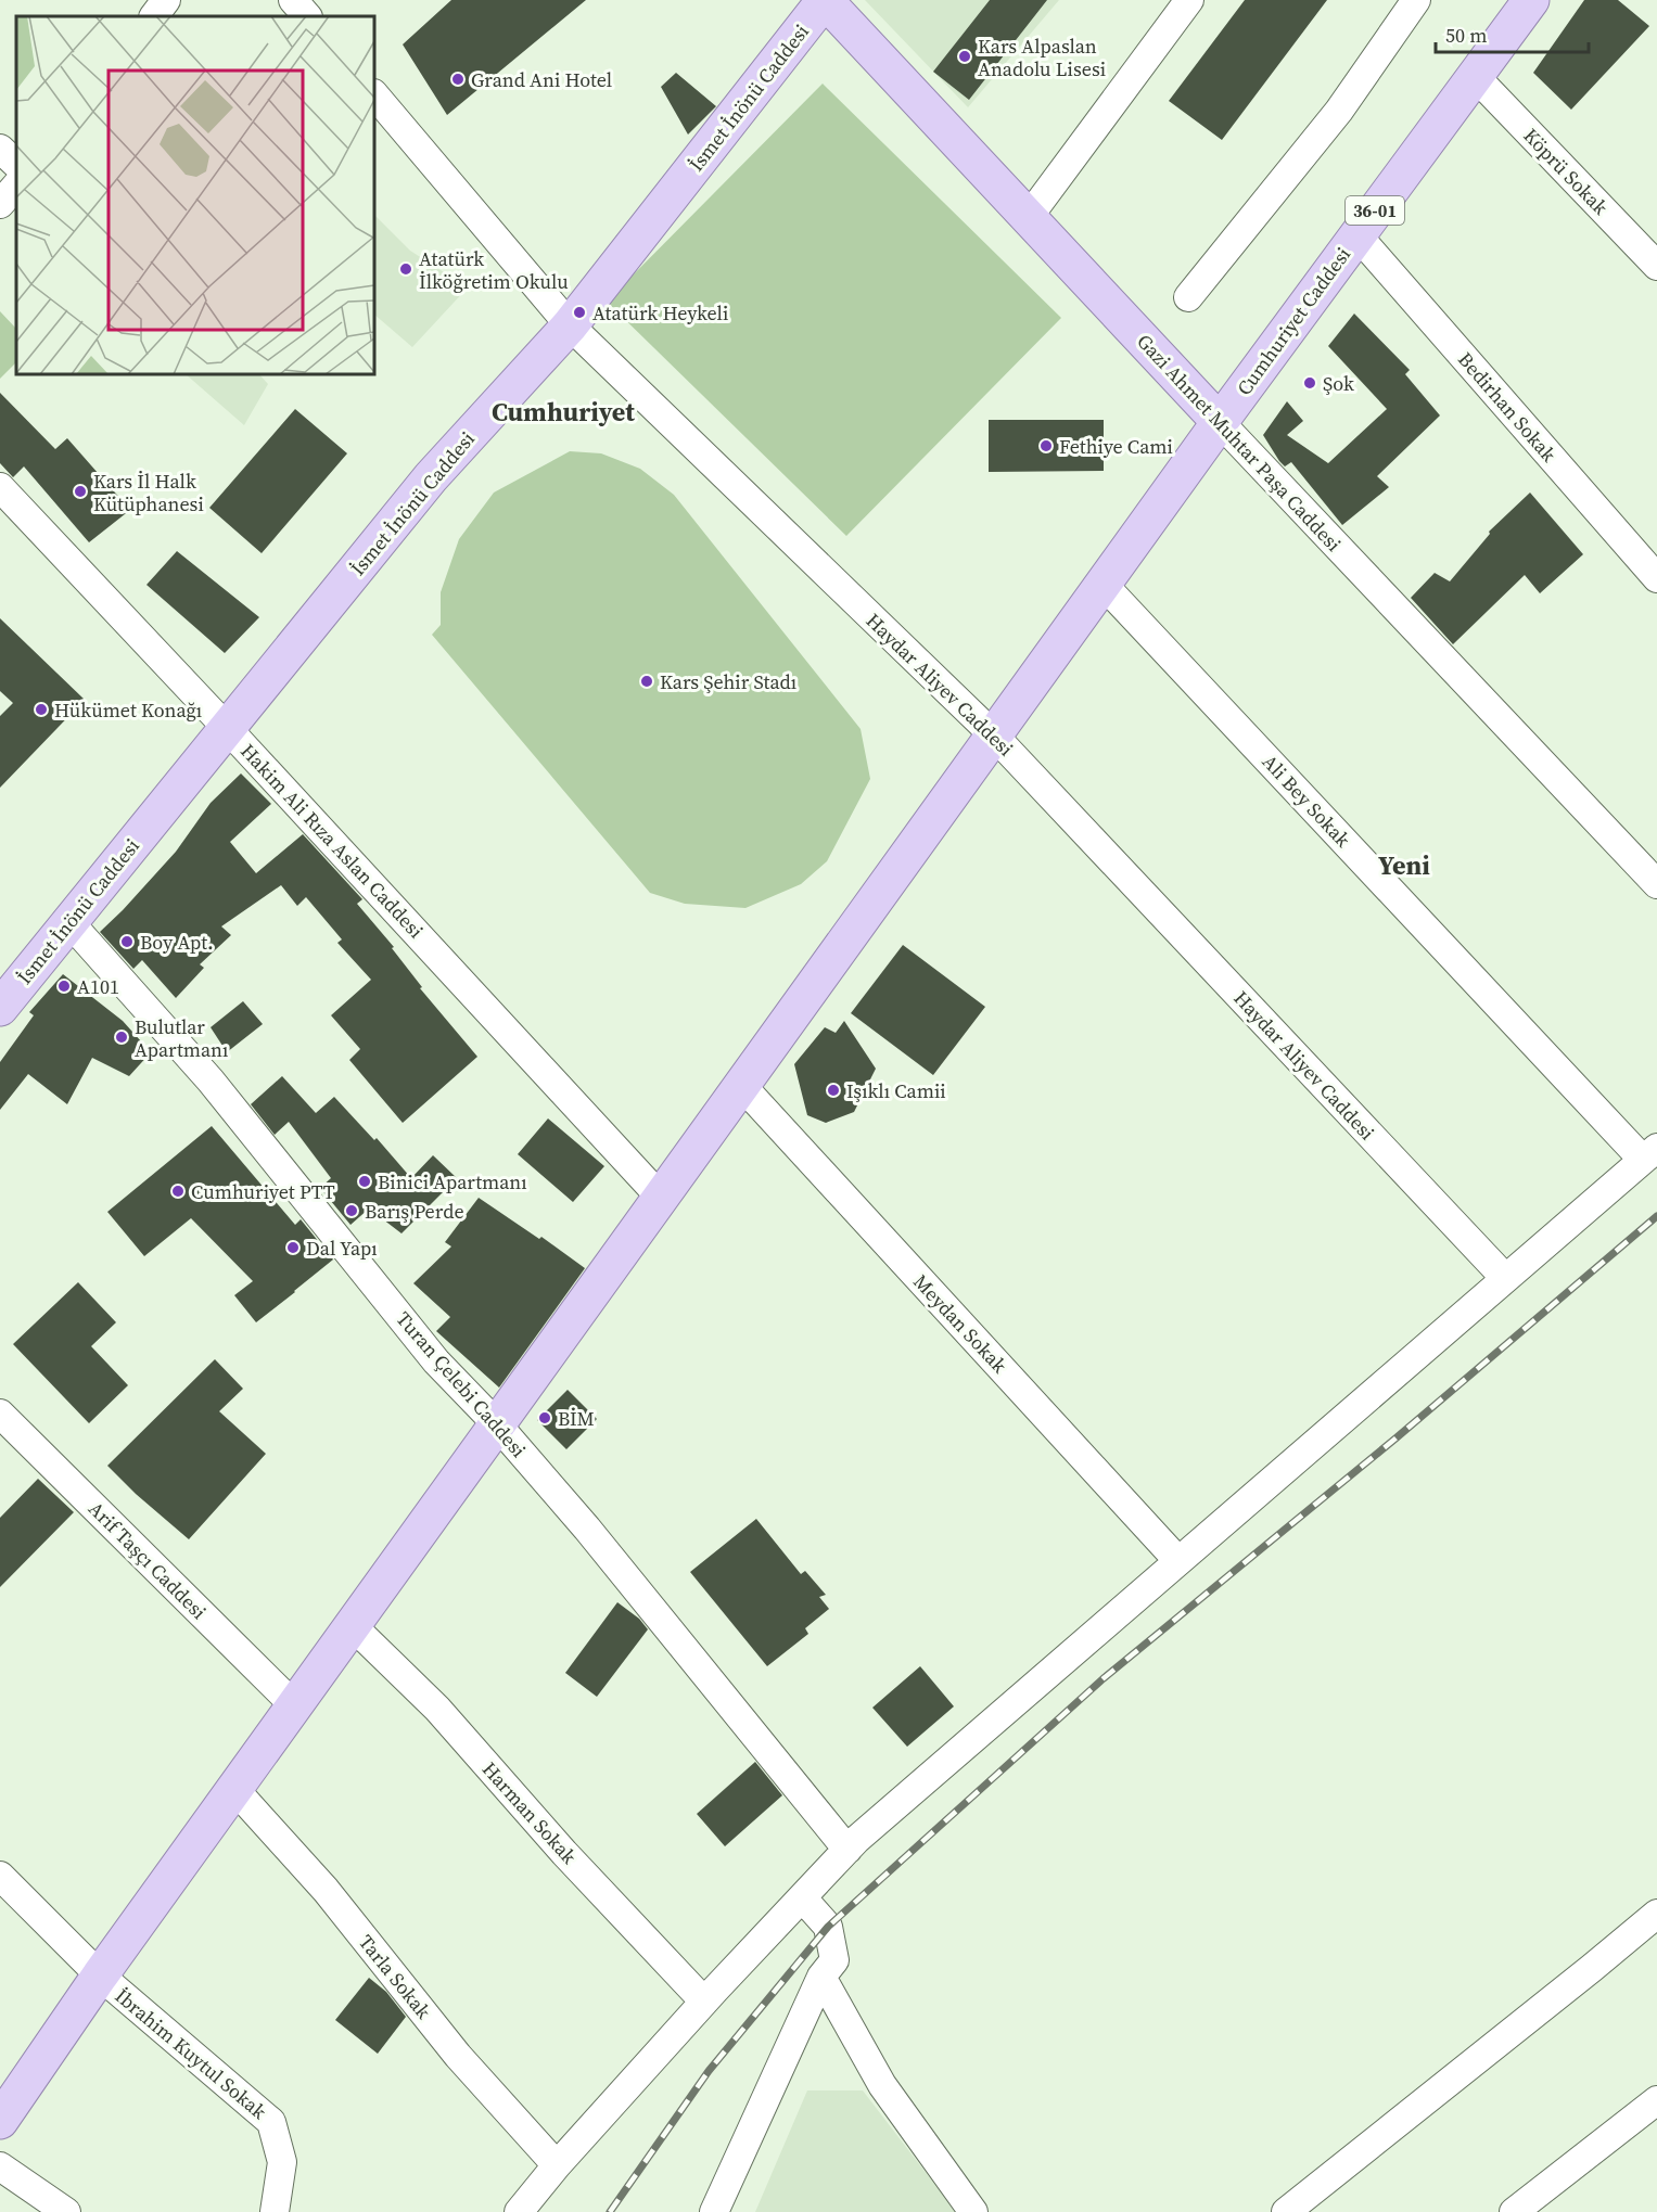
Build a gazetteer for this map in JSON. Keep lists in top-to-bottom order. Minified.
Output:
{"streets":{"main road":["İsmet İnönü Caddesi","36-01","Cumhuriyet Caddesi","Gazi Ahmet Muhtar Paşa Caddesi"],"street":["Köprü Sokak","Bedirhan Sokak","Haydar Aliyev Caddesi","Ali Bey Sokak","Hakim Ali Rıza Aslan Caddesi","Meydan Sokak","Turan Çelebi Caddesi","Arif Taşçı Caddesi","Harman Sokak","Tarla Sokak","İbrahim Kuytul Sokak"]},"crossings":[["İsmet İnönü Caddesi","Gazi Ahmet Muhtar Paşa Caddesi"],["İsmet İnönü Caddesi","Haydar Aliyev Caddesi"],["İsmet İnönü Caddesi","Hakim Ali Rıza Aslan Caddesi"],["İsmet İnönü Caddesi","Turan Çelebi Caddesi"],["Köprü Sokak","Cumhuriyet Caddesi"],["Cumhuriyet Caddesi","Bedirhan Sokak"],["Cumhuriyet Caddesi","Gazi Ahmet Muhtar Paşa Caddesi"],["Cumhuriyet Caddesi","Haydar Aliyev Caddesi"],["Cumhuriyet Caddesi","Ali Bey Sokak"],["Cumhuriyet Caddesi","Hakim Ali Rıza Aslan Caddesi"],["Cumhuriyet Caddesi","Meydan Sokak"],["Cumhuriyet Caddesi","Turan Çelebi Caddesi"],["Cumhuriyet Caddesi","Arif Taşçı Caddesi"],["Cumhuriyet Caddesi","Harman Sokak"],["Cumhuriyet Caddesi","Tarla Sokak"],["Cumhuriyet Caddesi","İbrahim Kuytul Sokak"]],"districts":["Cumhuriyet","Yeni"],"places":["Kars Alpaslan Anadolu Lisesi","Grand Ani Hotel","Atatürk İlköğretim Okulu","Atatürk Heykeli","Şok","Fethiye Cami","Kars İl Halk Kütüphanesi","Kars Şehir Stadı","Hükümet Konağı","Boy Apt.","A101","Bulutlar Apartmanı","Işıklı Camii","Binici Apartmanı","Cumhuriyet PTT","Barış Perde","Dal Yapı","BİM"],"scale_bar":"50 m"}
